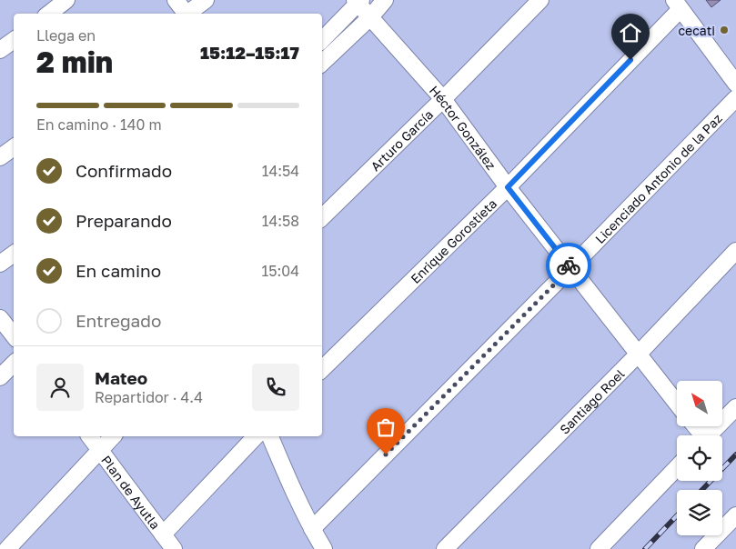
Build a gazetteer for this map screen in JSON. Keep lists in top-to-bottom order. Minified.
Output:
{"streets":{"street":["Héctor González","Arturo García","Licenciado Antonio de la Paz","Enrique Gorostieta","Santiago Roel","Plan de Ayutla"]},"crossings":[["Héctor González","Arturo García"],["Héctor González","Licenciado Antonio de la Paz"],["Héctor González","Enrique Gorostieta"],["Héctor González","Santiago Roel"]],"places":["cecati"],"north":"top left","page":{"heading":["2 min","Llega en","15:12–15:17"],"panel":["Mateo","Repartidor · 4.4"],"bar":"En camino · 140 m","list":[["Confirmado","14:54"],["Preparando","14:58"],["En camino","15:04"],"Entregado"]}}
